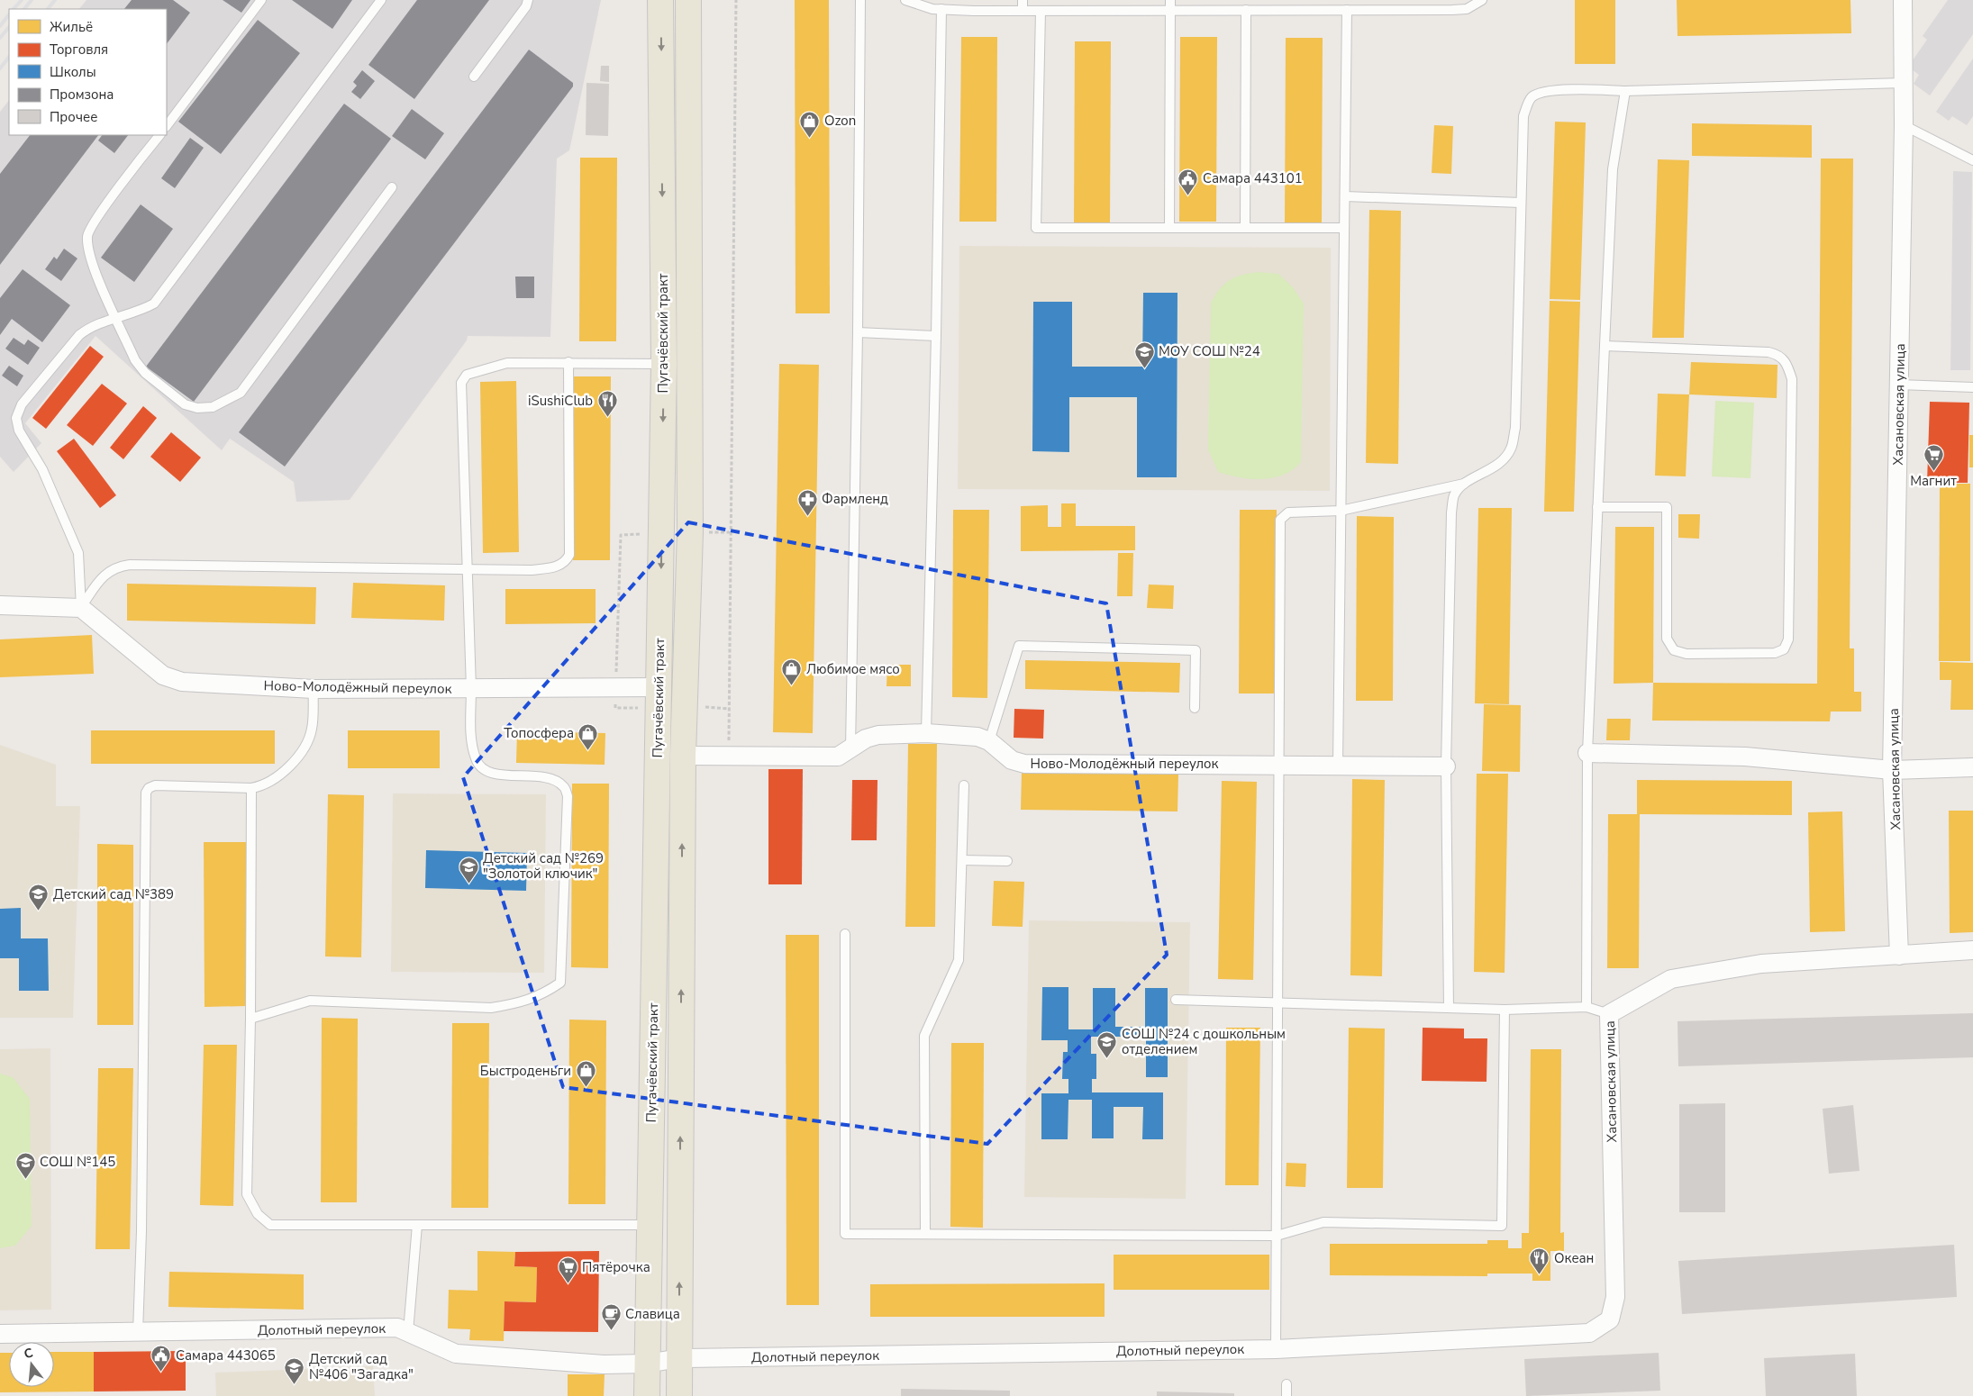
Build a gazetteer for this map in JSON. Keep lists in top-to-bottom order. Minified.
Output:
{"streets":{"main road":["Пугачёвский тракт"],"street":["Хасановская улица","Ново-Молодёжный переулок","Долотный переулок"]},"crossings":[["Пугачёвский тракт","Ново-Молодёжный переулок"],["Пугачёвский тракт","Долотный переулок"],["Хасановская улица","Долотный переулок"]],"places":{"shop":["Ozon","Любимое мясо","Топосфера","Быстроденьги"],"public building":["Самара 443101","Самара 443065"],"school or university":["МОУ СОШ №24","Детский сад №269 \"Золотой ключик\"","Детский сад №389","СОШ №24 с дошкольным отделением","СОШ №145","Детский сад №406 \"Загадка\""],"restaurant":["iSushiClub","Океан"],"supermarket":["Магнит","Пятёрочка"],"pharmacy":["Фармленд"],"cafe":["Славица"]},"legend":["Жильё","Торговля","Школы","Промзона","Прочее"],"north":"top"}
